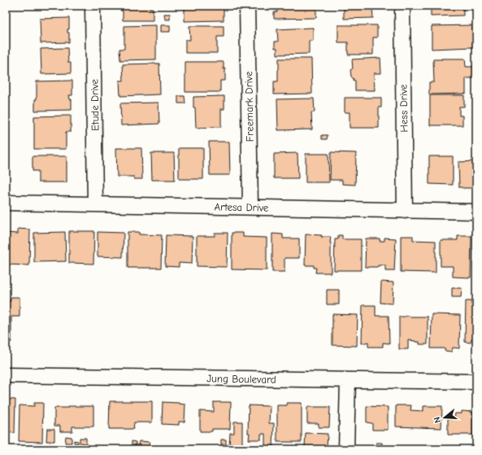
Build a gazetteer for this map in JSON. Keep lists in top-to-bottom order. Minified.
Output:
{"streets":{"street":["Etude Drive","Freemark Drive","Hess Drive","Artesa Drive","Jung Boulevard"]},"crossings":[["Etude Drive","Artesa Drive"],["Freemark Drive","Artesa Drive"],["Hess Drive","Artesa Drive"]],"north":"left"}
